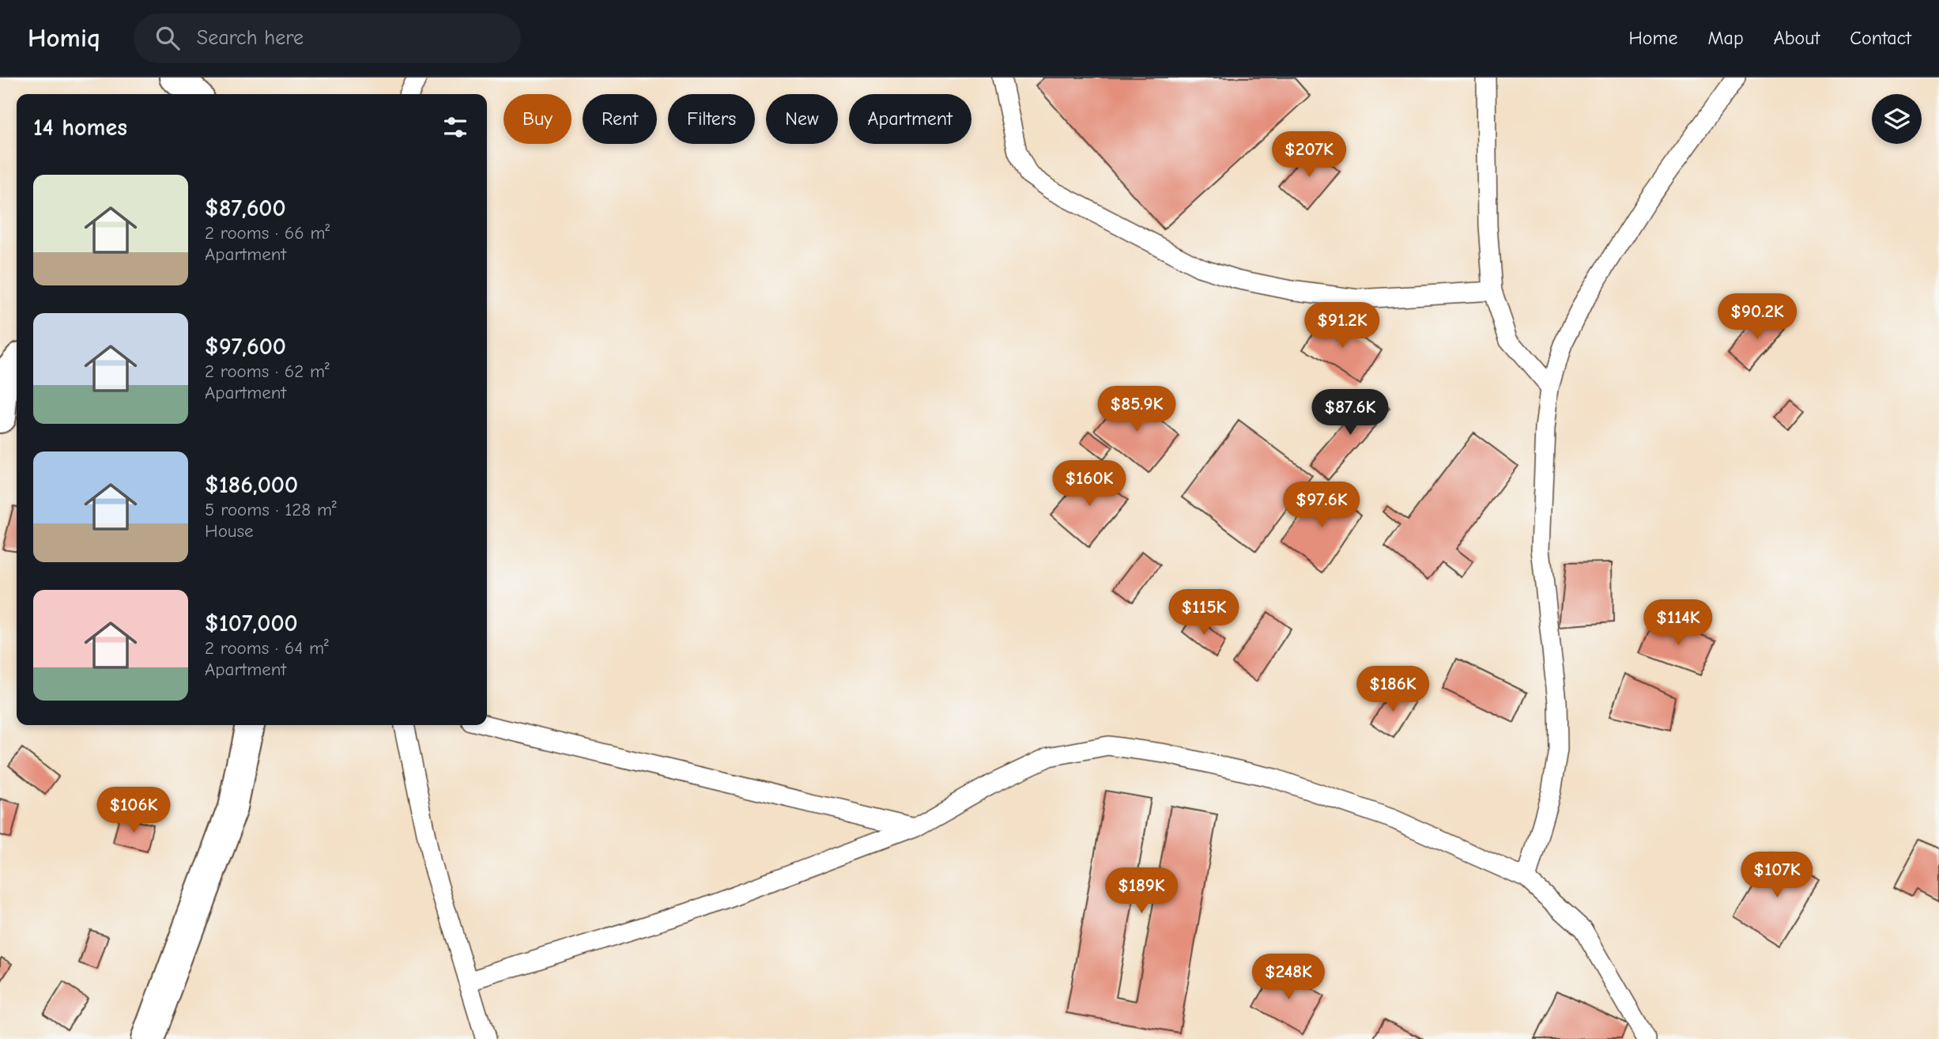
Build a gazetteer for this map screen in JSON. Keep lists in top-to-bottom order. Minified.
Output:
{"page":{"header":"Homiq","search":"Search here","nav":["Home","Map","About","Contact"],"chip":["Buy","Rent","Filters","New","Apartment"],"heading":"14 homes","price":["$207K","$90.2K","$91.2K","$85.9K","$87.6K","$160K","$97.6K","$115K","$114K","$186K","$106K","$107K","$189K","$248K"],"list":[{"name":"$87,600","note":"2 rooms · 66 m² · Apartment"},{"name":"$97,600","note":"2 rooms · 62 m² · Apartment"},{"name":"$186,000","note":"5 rooms · 128 m² · House"},{"name":"$107,000","note":"2 rooms · 64 m² · Apartment"}]}}
